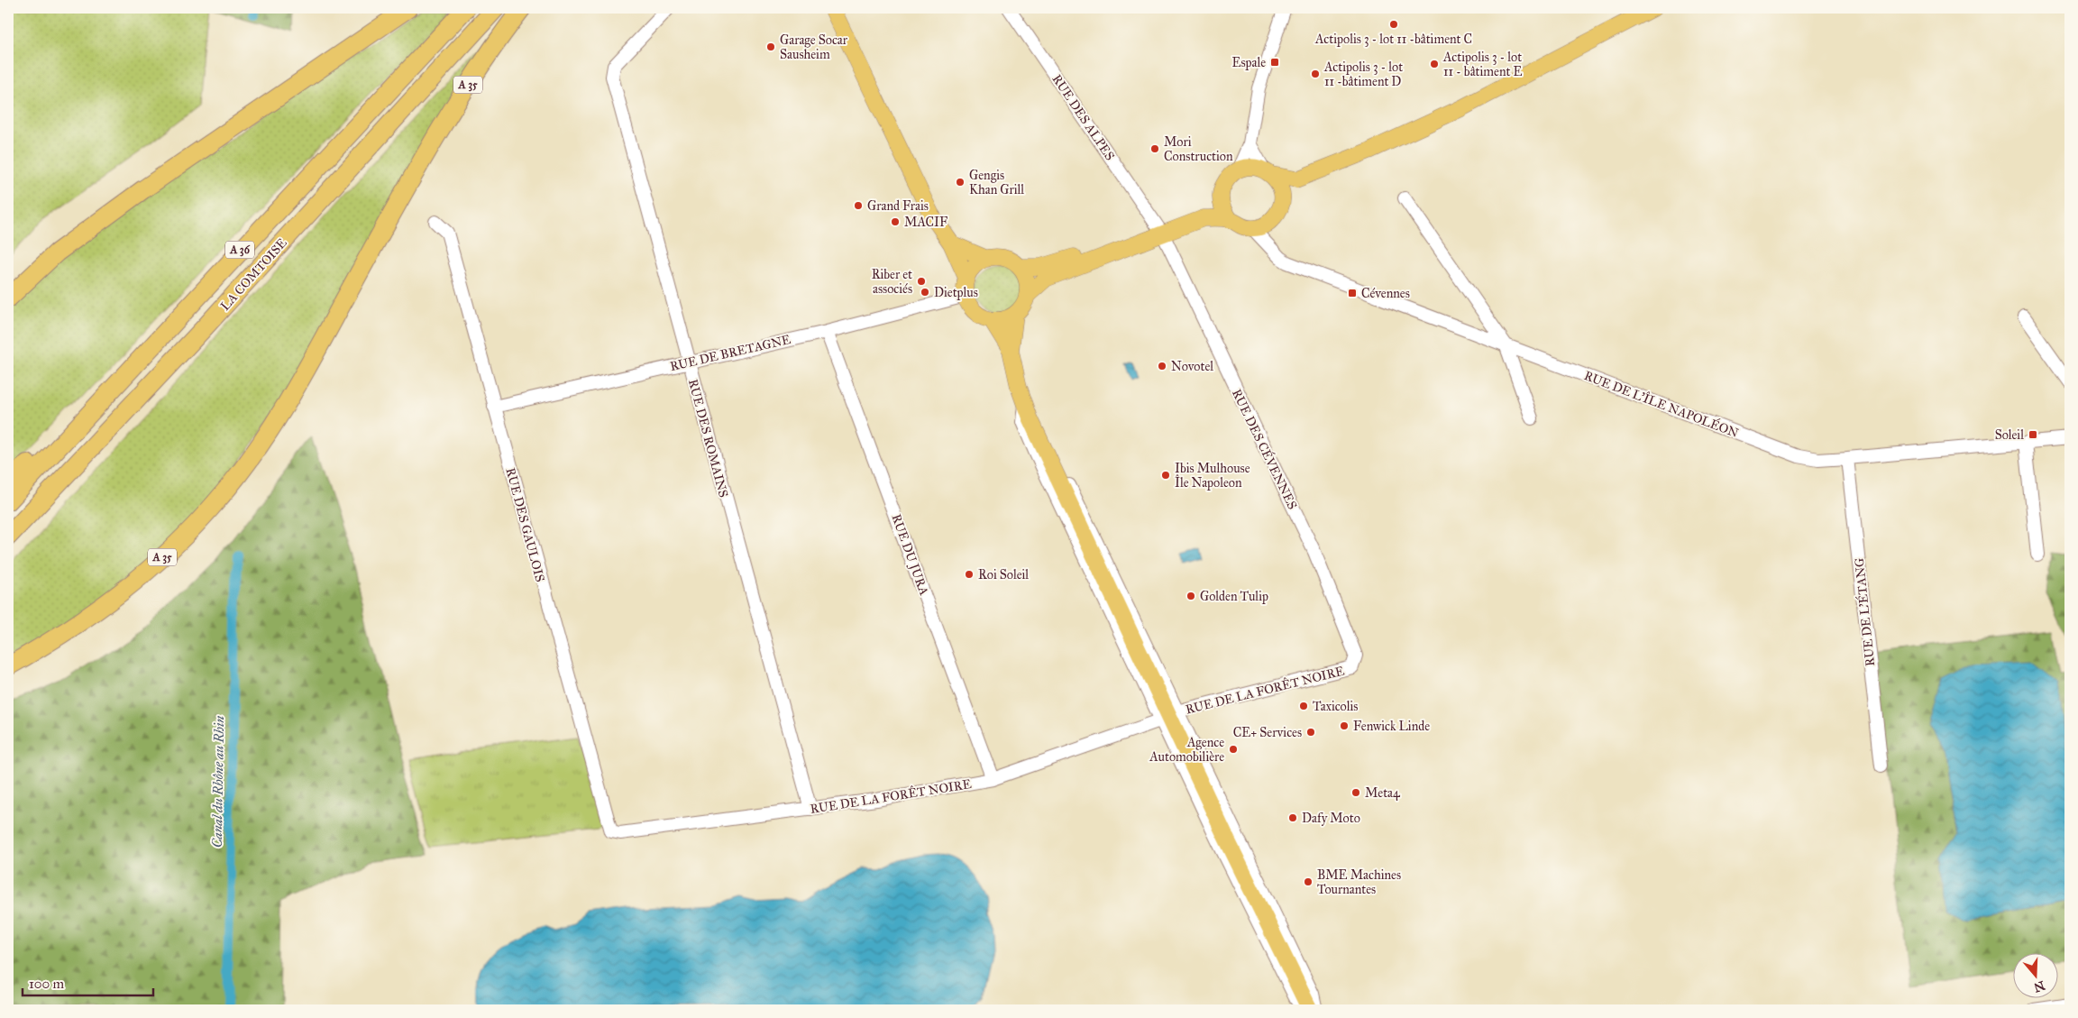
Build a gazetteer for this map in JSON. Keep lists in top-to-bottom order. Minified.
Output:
{"streets":{"highway":["A 35","A 36","LA COMTOISE"],"street":["RUE DES ALPES","RUE DE BRETAGNE","RUE DE L'ÎLE NAPOLÉON","RUE DES ROMAINS","RUE DES CÉVENNES","RUE DES GAULOIS","RUE DU JURA","RUE DE L'ÉTANG","RUE DE LA FORÊT NOIRE"]},"crossings":[["RUE DES ALPES","RUE DES CÉVENNES"],["RUE DE BRETAGNE","RUE DES ROMAINS"],["RUE DE BRETAGNE","RUE DES GAULOIS"],["RUE DE BRETAGNE","RUE DU JURA"],["RUE DE L'ÎLE NAPOLÉON","RUE DE L'ÉTANG"],["RUE DES ROMAINS","RUE DE LA FORÊT NOIRE"],["RUE DES CÉVENNES","RUE DE LA FORÊT NOIRE"],["RUE DES GAULOIS","RUE DE LA FORÊT NOIRE"],["RUE DU JURA","RUE DE LA FORÊT NOIRE"]],"water":["Canal du Rhône au Rhin"],"places":{"other":["Actipolis 3 - lot 11 -bâtiment C","Garage Socar Sausheim","Actipolis 3 - lot 11 - bâtiment E","Actipolis 3 - lot 11 -bâtiment D","Mori Construction","Gengis Khan Grill","Grand Frais","MACIF","Riber et associés","Dietplus","Novotel","Ibis Mulhouse Île Napoleon","Roi Soleil","Golden Tulip","Taxicolis","Fenwick Linde","CE+ Services","Agence Automobilière","Meta4","Dafy Moto","BME Machines Tournantes"],"transit":["Espale","Cévennes","Soleil"]},"scale_bar":"100 m","north":"bottom"}
